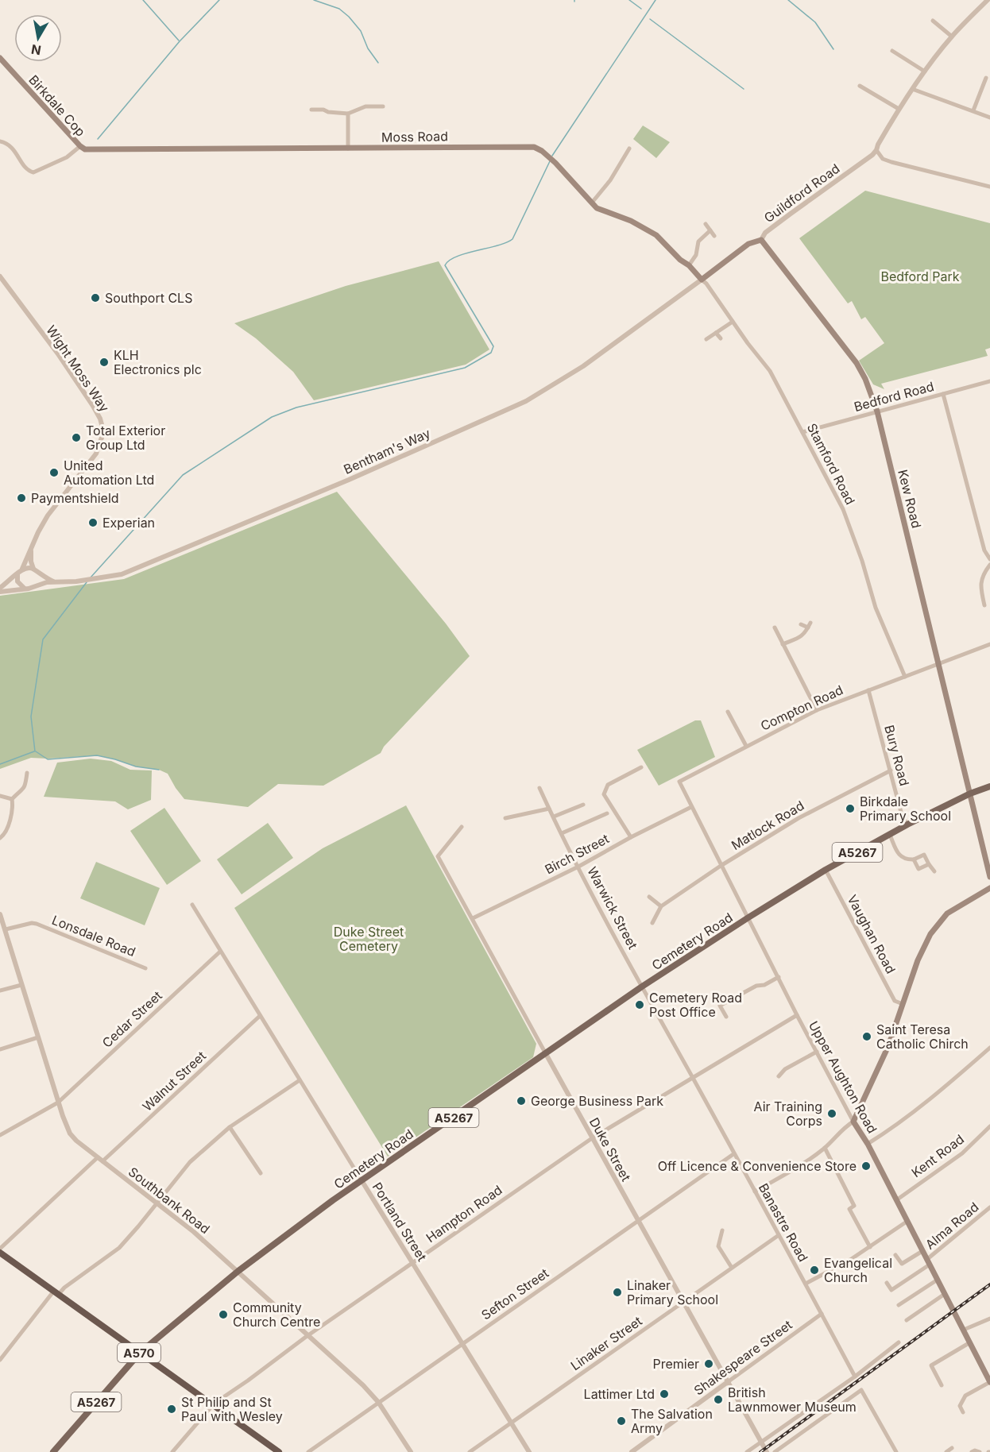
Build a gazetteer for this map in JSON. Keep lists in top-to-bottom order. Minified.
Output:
{"streets":{"highway":["A570"],"main road":["Birkdale Cop","Moss Road","Guildford Road","Kew Road","A5267","Cemetery Road","Upper Aughton Road"],"street":["Wight Moss Way","Bedford Road","Bentham's Way","Stamford Road","Compton Road","Bury Road","Matlock Road","Birch Street","Warwick Street","Vaughan Road","Lonsdale Road","Cedar Street","Walnut Street","Duke Street","Kent Road","Southbank Road","Hampton Road","Portland Street","Banastre Road","Alma Road","Sefton Street","Linaker Street","Shakespeare Street"]},"crossings":[["Birkdale Cop","Moss Road"],["Moss Road","Guildford Road"],["Moss Road","Bentham's Way"],["Moss Road","Stamford Road"],["Guildford Road","Bentham's Way"],["Guildford Road","Stamford Road"],["Guildford Road","Kew Road"],["Wight Moss Way","Bentham's Way"],["Bedford Road","Stamford Road"],["Bedford Road","Kew Road"],["Bentham's Way","Stamford Road"],["Stamford Road","Compton Road"],["Kew Road","Compton Road"],["Kew Road","A5267"],["Compton Road","Bury Road"],["Compton Road","Upper Aughton Road"],["Bury Road","Matlock Road"],["Bury Road","A5267"],["Matlock Road","Upper Aughton Road"],["A5267","Vaughan Road"],["A5267","Cemetery Road"],["A5267","Upper Aughton Road"],["A5267","A570"],["Birch Street","Warwick Street"],["Birch Street","Upper Aughton Road"],["Birch Street","Duke Street"],["Warwick Street","Cemetery Road"],["Warwick Street","Hampton Road"],["Warwick Street","Banastre Road"],["Lonsdale Road","Southbank Road"],["Cemetery Road","Upper Aughton Road"],["Cemetery Road","Duke Street"],["Cemetery Road","Southbank Road"],["Cemetery Road","Portland Street"],["Cemetery Road","A570"],["Cedar Street","Southbank Road"],["Cedar Street","Portland Street"],["Upper Aughton Road","Kent Road"],["Upper Aughton Road","Hampton Road"],["Upper Aughton Road","Alma Road"],["Walnut Street","Southbank Road"],["Walnut Street","Portland Street"],["Duke Street","Hampton Road"],["Duke Street","Sefton Street"],["Duke Street","Linaker Street"],["Duke Street","Shakespeare Street"],["Southbank Road","Hampton Road"],["Southbank Road","Sefton Street"],["Hampton Road","Portland Street"],["Hampton Road","Banastre Road"],["Hampton Road","A570"],["Portland Street","Sefton Street"],["Portland Street","Linaker Street"],["Banastre Road","Sefton Street"],["Banastre Road","Linaker Street"],["Banastre Road","Shakespeare Street"]],"parks":["Bedford Park","Duke Street Cemetery"],"places":["Southport CLS","KLH Electronics plc","Total Exterior Group Ltd","United Automation Ltd","Paymentshield","Experian","Birkdale Primary School","Cemetery Road Post Office","Saint Teresa Catholic Chirch","George Business Park","Air Training Corps","Off Licence & Convenience Store","Evangelical Church","Linaker Primary School","Community Church Centre","Premier","Lattimer Ltd","British Lawnmower Museum","St Philip and St Paul with Wesley","The Salvation Army"],"north":"bottom"}
